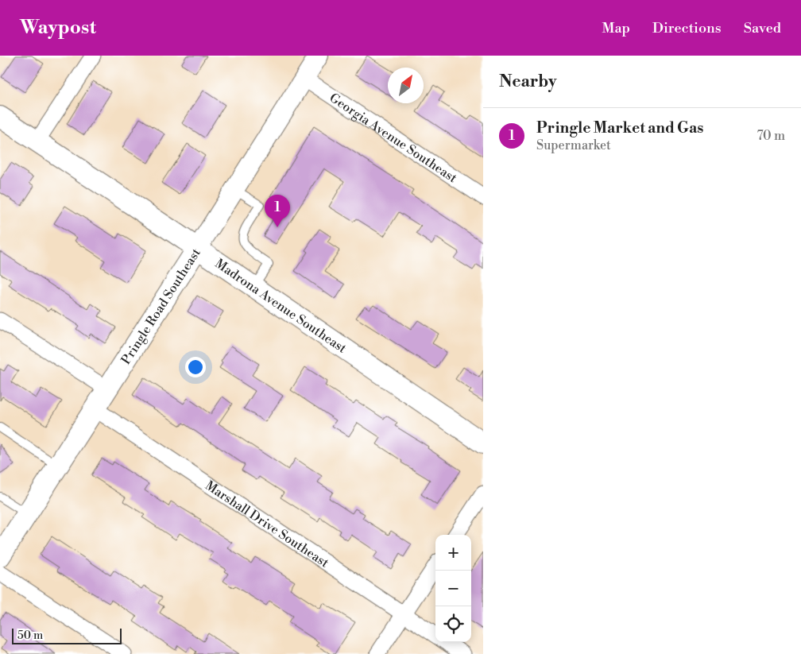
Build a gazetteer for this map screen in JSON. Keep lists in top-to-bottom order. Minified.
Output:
{"streets":{"main road":["Madrona Avenue Southeast","Pringle Road Southeast"],"street":["Georgia Avenue Southeast","Marshall Drive Southeast"]},"crossings":[["Georgia Avenue Southeast","Pringle Road Southeast"],["Madrona Avenue Southeast","Pringle Road Southeast"],["Pringle Road Southeast","Marshall Drive Southeast"]],"scale_bar":"50 m","north":"top right","page":{"header":"Waypost","nav":["Map","Directions","Saved"],"heading":"Nearby","list":[{"mark":"1","name":"Pringle Market and Gas","note":"Supermarket","value":"70 m"}],"pins":"1","map_buttons":["+","−"],"scale":"50 m"}}
